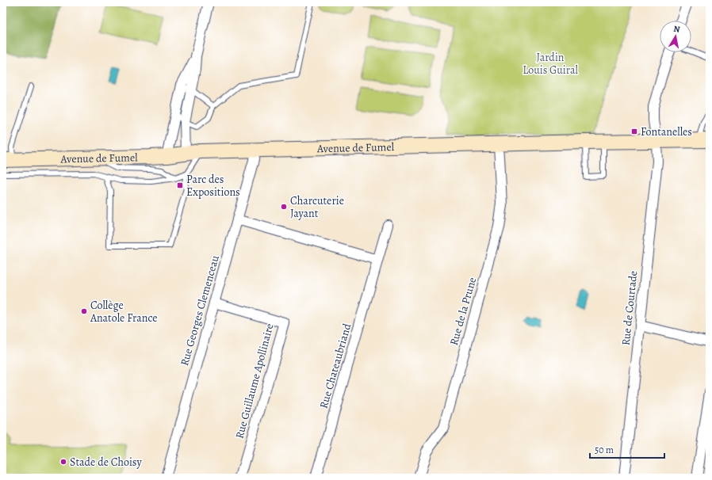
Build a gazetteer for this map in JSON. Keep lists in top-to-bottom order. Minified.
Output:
{"streets":{"main road":["Avenue de Fumel"],"street":["Rue de Courtade","Rue Georges Clemenceau","Rue de la Prune","Rue Chateaubriand","Rue Guillaume Apollinaire"]},"crossings":[["Avenue de Fumel","Rue de Courtade"],["Avenue de Fumel","Rue Georges Clemenceau"],["Avenue de Fumel","Rue de la Prune"],["Rue Georges Clemenceau","Rue Guillaume Apollinaire"]],"parks":["Jardin Louis Guiral"],"places":{"transit":["Fontanelles","Parc des Expositions"],"other":["Charcuterie Jayant","Collège Anatole France","Stade de Choisy"]},"scale_bar":"50 m","north":"top"}
